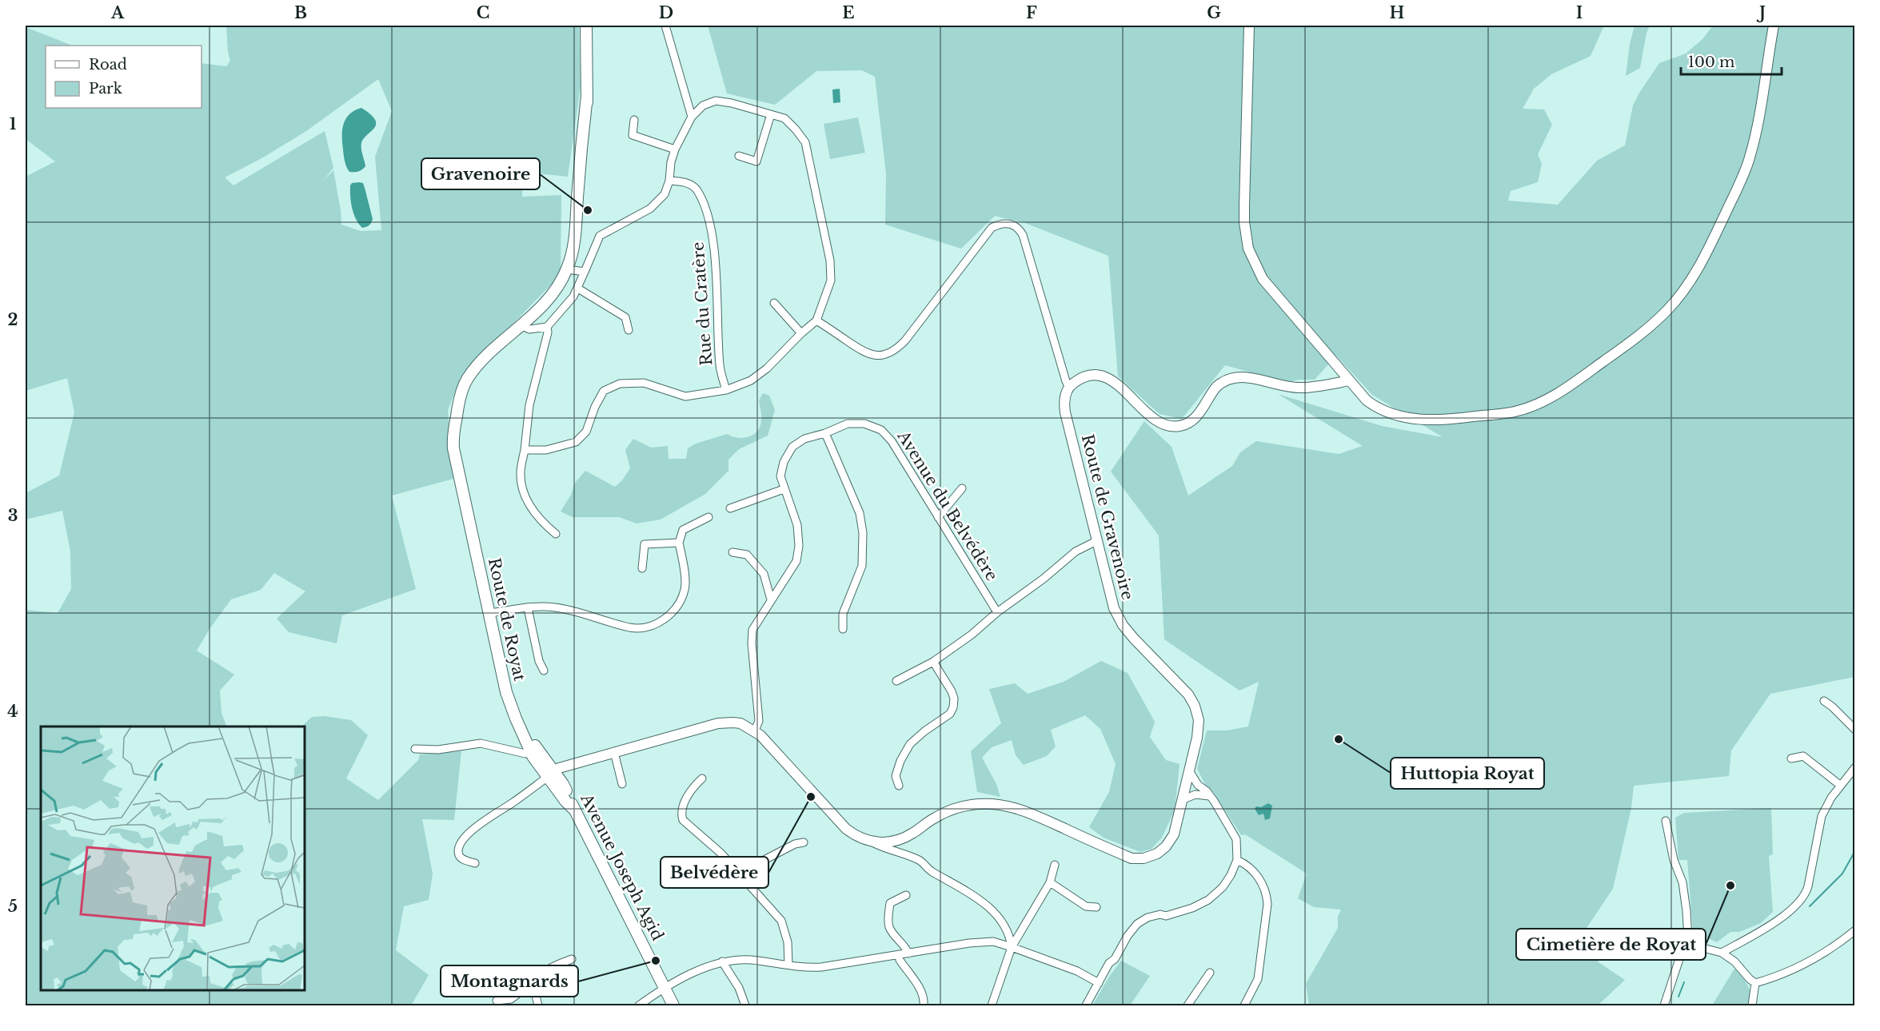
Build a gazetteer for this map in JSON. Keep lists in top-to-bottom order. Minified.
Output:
{"streets":{"main road":["Route de Royat","Avenue Joseph Agid"],"street":["Rue du Cratère","Avenue du Belvédère","Route de Gravenoire"]},"crossings":[["Avenue du Belvédère","Route de Gravenoire"],["Route de Gravenoire","Route de Royat"],["Route de Gravenoire","Avenue Joseph Agid"],["Route de Royat","Avenue Joseph Agid"]],"places":["Gravenoire","Huttopia Royat","Belvédère","Cimetière de Royat","Montagnards"],"legend":["Road","Park"],"scale_bar":"100 m","grid":{"columns":["A","B","C","D","E","F","G","H","I","J"],"rows":["1","2","3","4","5"]}}
